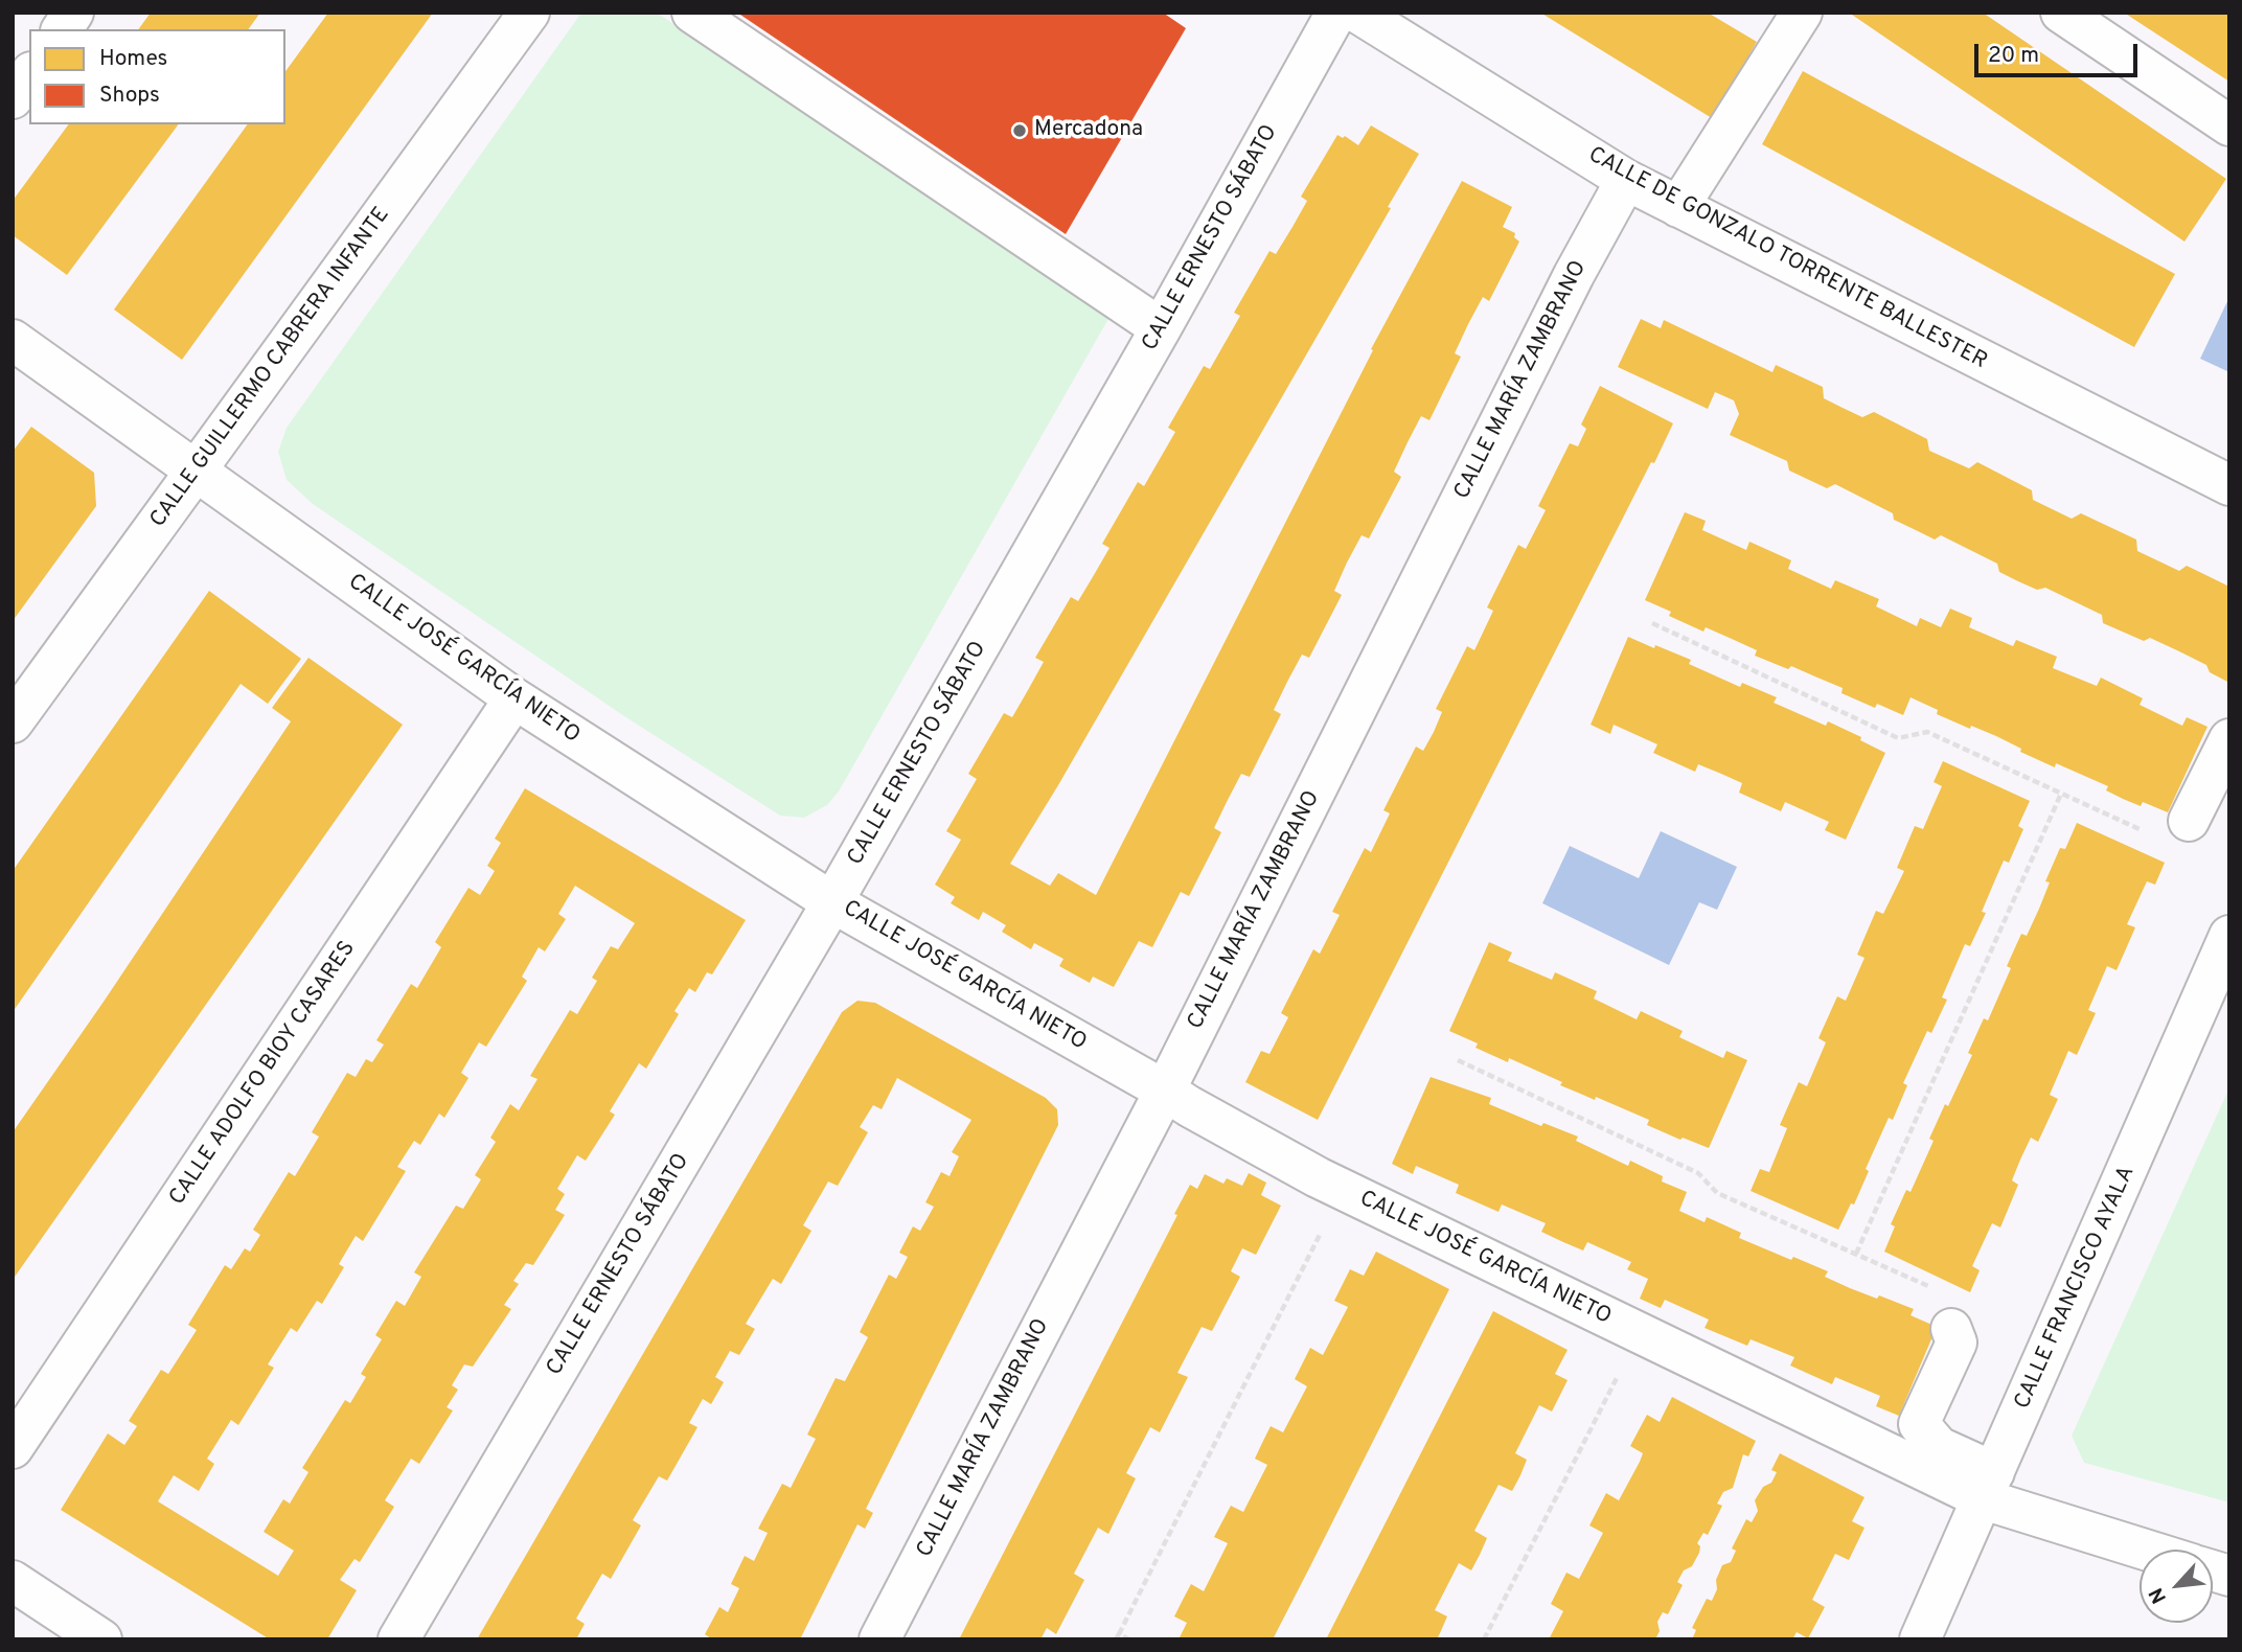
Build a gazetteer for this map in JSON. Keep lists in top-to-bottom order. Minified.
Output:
{"streets":{"street":["CALLE ERNESTO SÁBATO","CALLE DE GONZALO TORRENTE BALLESTER","CALLE GUILLERMO CABRERA INFANTE","CALLE MARÍA ZAMBRANO","CALLE JOSÉ GARCÍA NIETO","CALLE ADOLFO BIOY CASARES","CALLE FRANCISCO AYALA"]},"crossings":[["CALLE ERNESTO SÁBATO","CALLE JOSÉ GARCÍA NIETO"],["CALLE DE GONZALO TORRENTE BALLESTER","CALLE MARÍA ZAMBRANO"],["CALLE GUILLERMO CABRERA INFANTE","CALLE JOSÉ GARCÍA NIETO"],["CALLE MARÍA ZAMBRANO","CALLE JOSÉ GARCÍA NIETO"],["CALLE JOSÉ GARCÍA NIETO","CALLE ADOLFO BIOY CASARES"],["CALLE JOSÉ GARCÍA NIETO","CALLE FRANCISCO AYALA"]],"places":["Mercadona"],"legend":["Homes","Shops"],"scale_bar":"20 m","north":"bottom left"}
